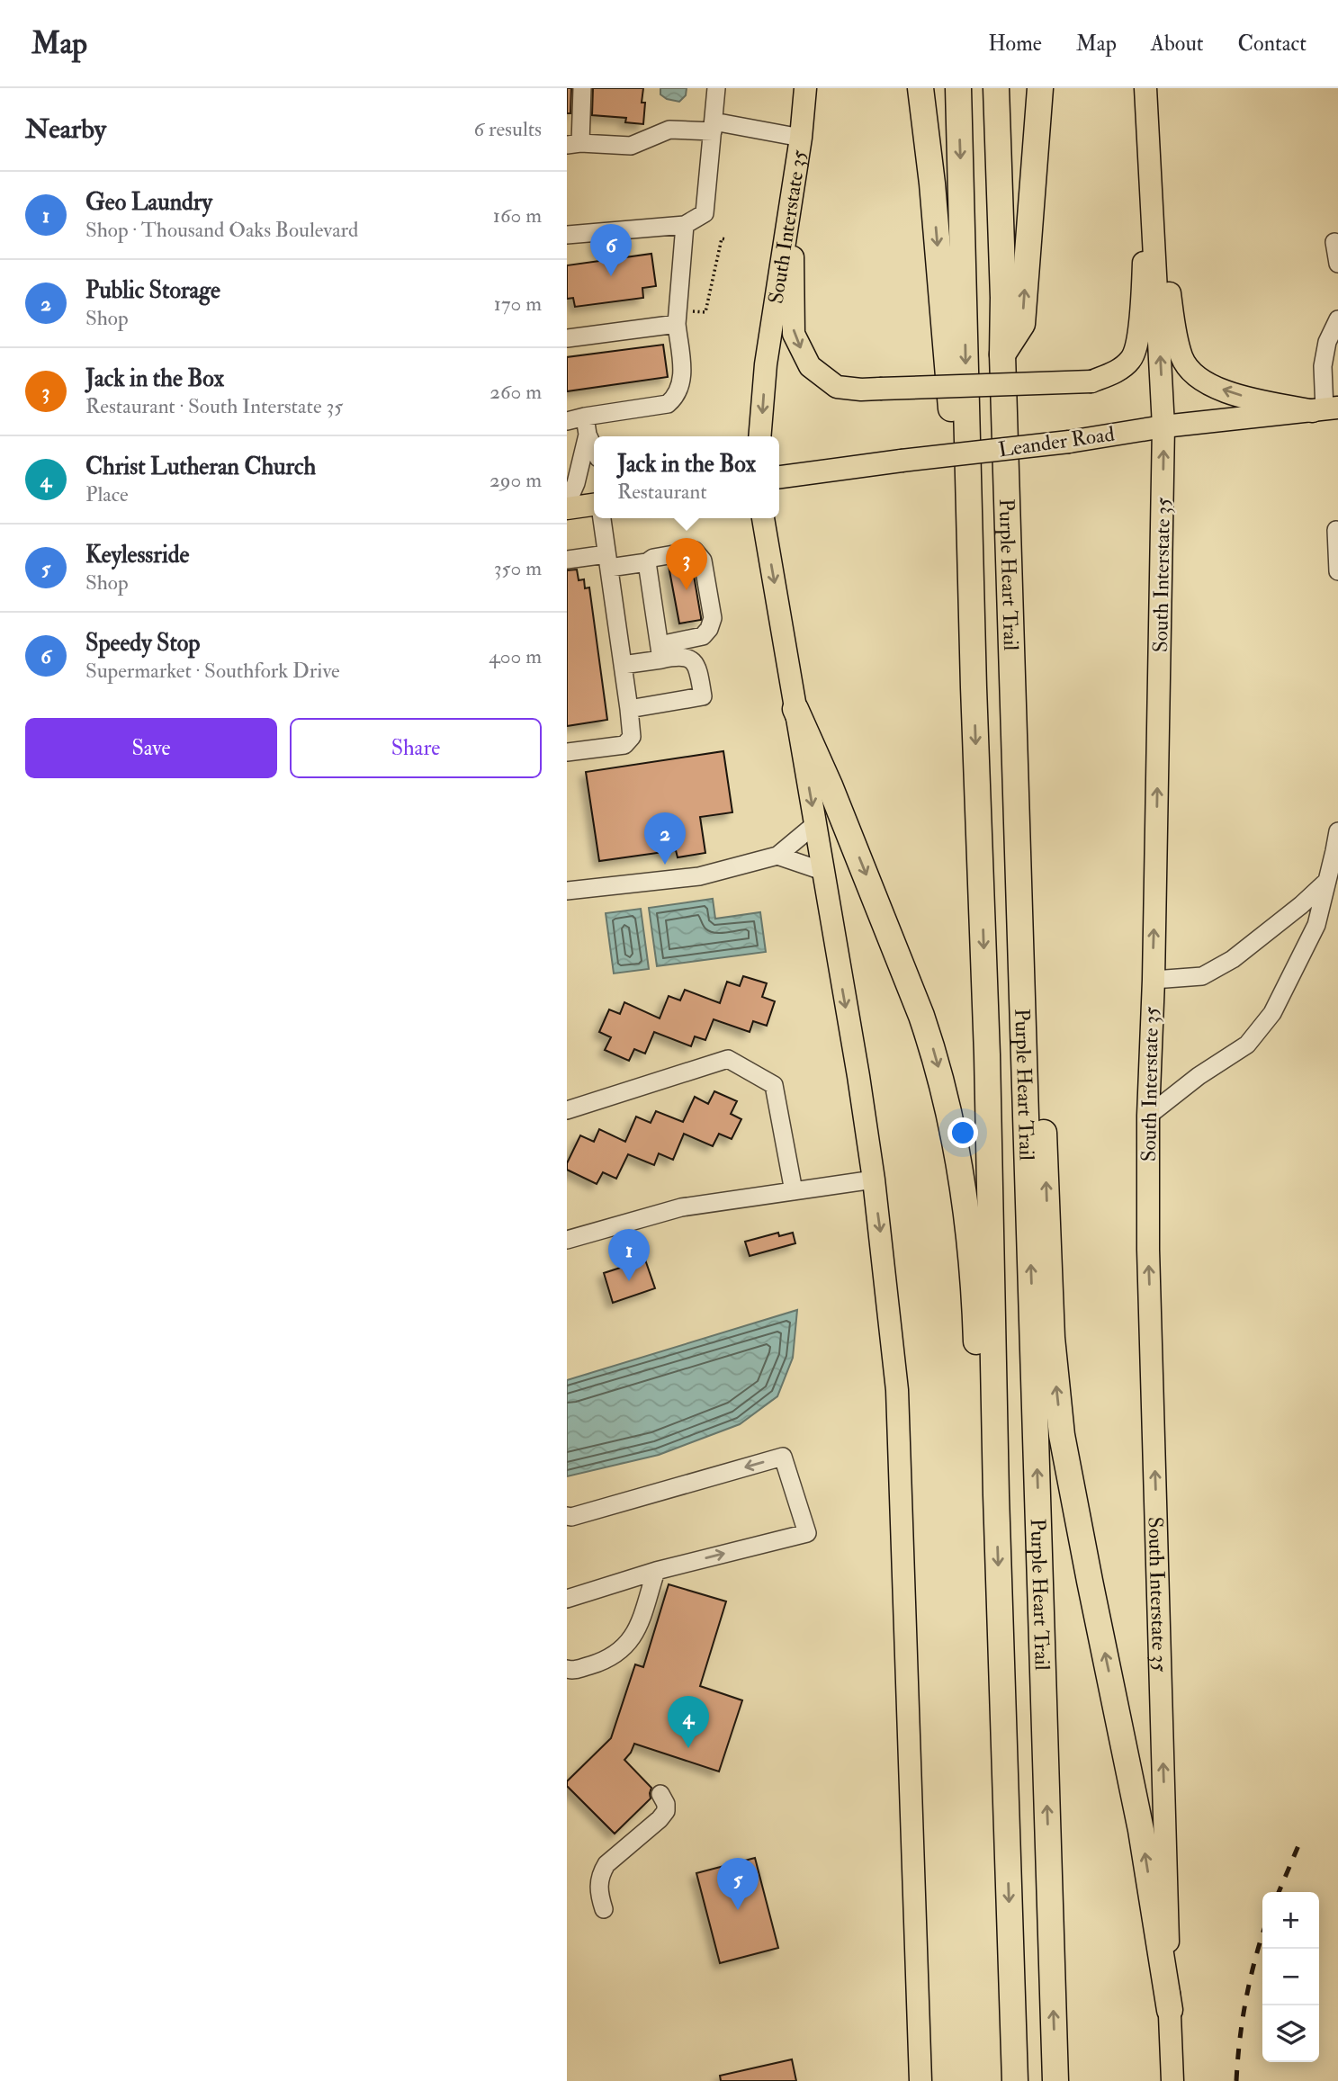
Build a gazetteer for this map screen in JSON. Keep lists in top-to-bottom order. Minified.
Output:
{"streets":{"highway":["Purple Heart Trail"],"main road":["South Interstate 35","Leander Road"]},"crossings":[["South Interstate 35","Leander Road"]],"page":{"header":"Map","nav":["Home","Map","About","Contact"],"heading":["Nearby","6 results"],"list":[{"mark":"1","name":"Geo Laundry","note":"Shop · Thousand Oaks Boulevard","value":"160 m"},{"mark":"2","name":"Public Storage","note":"Shop","value":"170 m"},{"mark":"3","name":"Jack in the Box","note":"Restaurant · South Interstate 35","value":"260 m"},{"mark":"4","name":"Christ Lutheran Church","note":"Place","value":"290 m"},{"mark":"5","name":"Keylessride","note":"Shop","value":"350 m"},{"mark":"6","name":"Speedy Stop","note":"Supermarket · Southfork Drive","value":"400 m"}],"pins":["6","3","2","1","4","5"],"popup":["Jack in the Box","Restaurant"],"buttons":["Save","Share"],"map_buttons":["+","−"]}}
